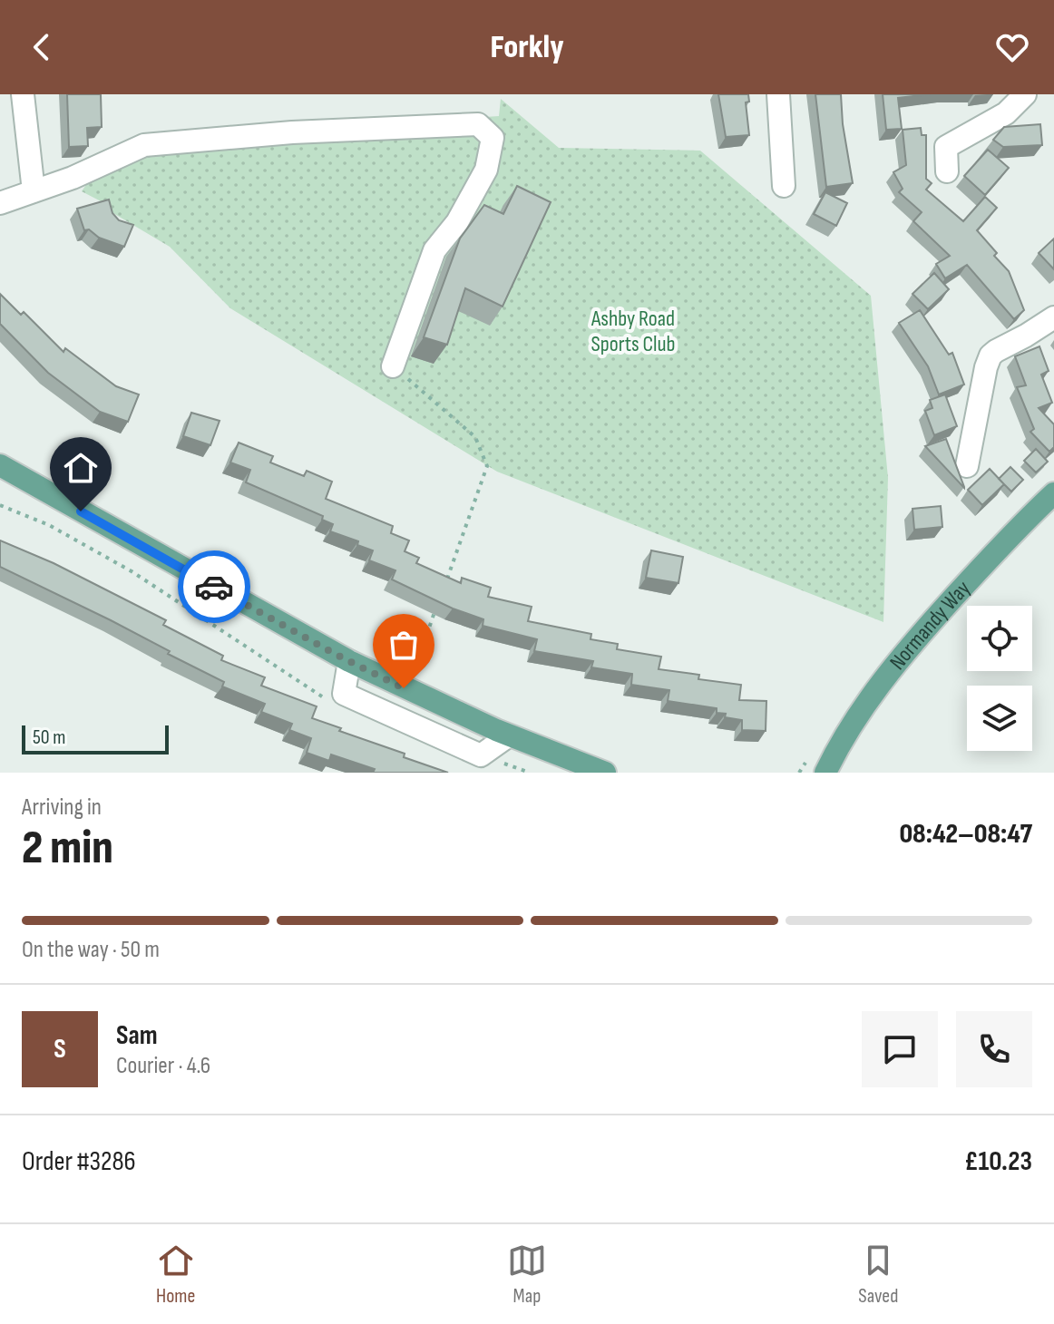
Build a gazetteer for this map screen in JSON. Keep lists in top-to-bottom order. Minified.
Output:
{"streets":{"main road":["Normandy Way"]},"parks":["Ashby Road Sports Club"],"scale_bar":"50 m","page":{"header":"Forkly","scale":"50 m","heading":["2 min","Arriving in","08:42–08:47"],"panel":["Sam","Courier · 4.6","Order #3286","£10.23"],"bar":"On the way · 50 m","round":"S","tabs":["Home","Map","Saved"]}}
